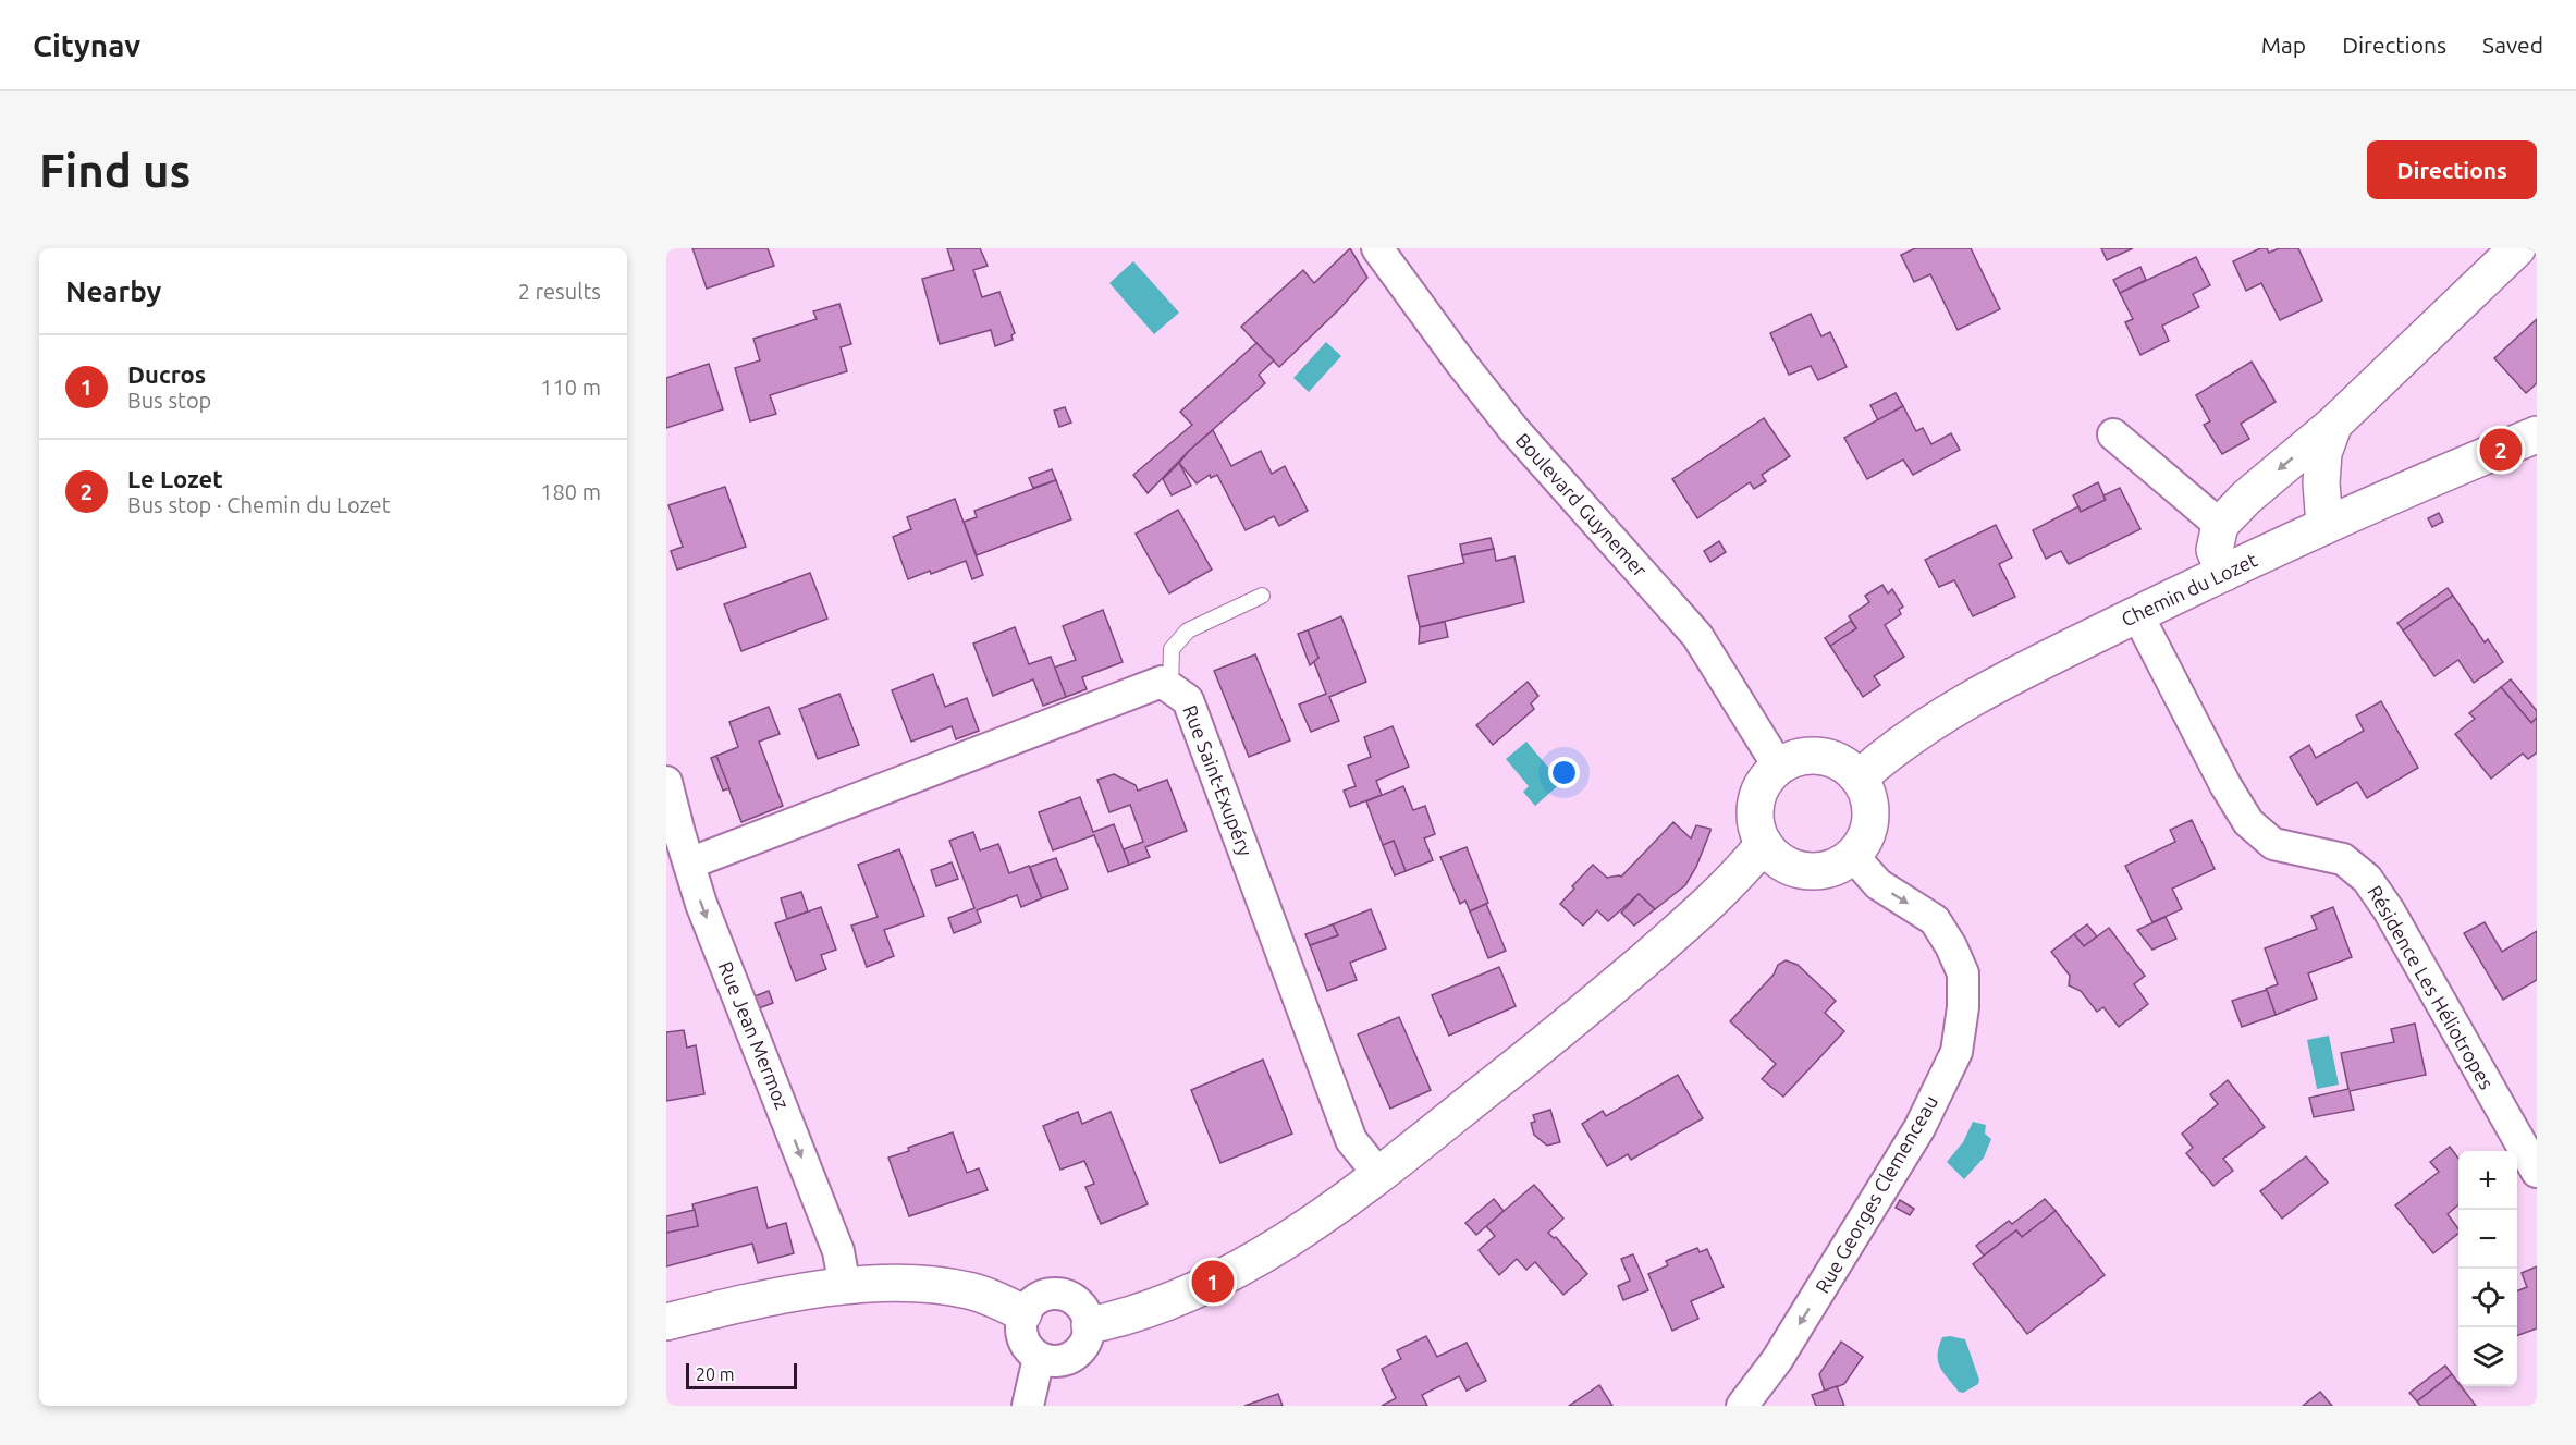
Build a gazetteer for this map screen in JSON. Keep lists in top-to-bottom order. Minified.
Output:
{"streets":{"street":["Boulevard Guynemer","Chemin du Lozet","Rue Saint-Exupéry","Résidence Les Héliotropes","Rue Jean Mermoz","Rue Georges Clemenceau"]},"crossings":[["Boulevard Guynemer","Chemin du Lozet"],["Boulevard Guynemer","Rue Georges Clemenceau"],["Chemin du Lozet","Résidence Les Héliotropes"],["Chemin du Lozet","Rue Georges Clemenceau"],["Rue Saint-Exupéry","Rue Jean Mermoz"]],"one_way":["Rue Jean Mermoz","Rue Georges Clemenceau"],"scale_bar":"20 m","page":{"header":"Citynav","nav":["Map","Directions","Saved"],"buttons":"Directions","title":"Find us","heading":["Nearby","2 results"],"list":[{"mark":"1","name":"Ducros","note":"Bus stop","value":"110 m"},{"mark":"2","name":"Le Lozet","note":"Bus stop · Chemin du Lozet","value":"180 m"}],"pins":["2","1"],"map_buttons":["+","−"],"scale":"20 m"}}
